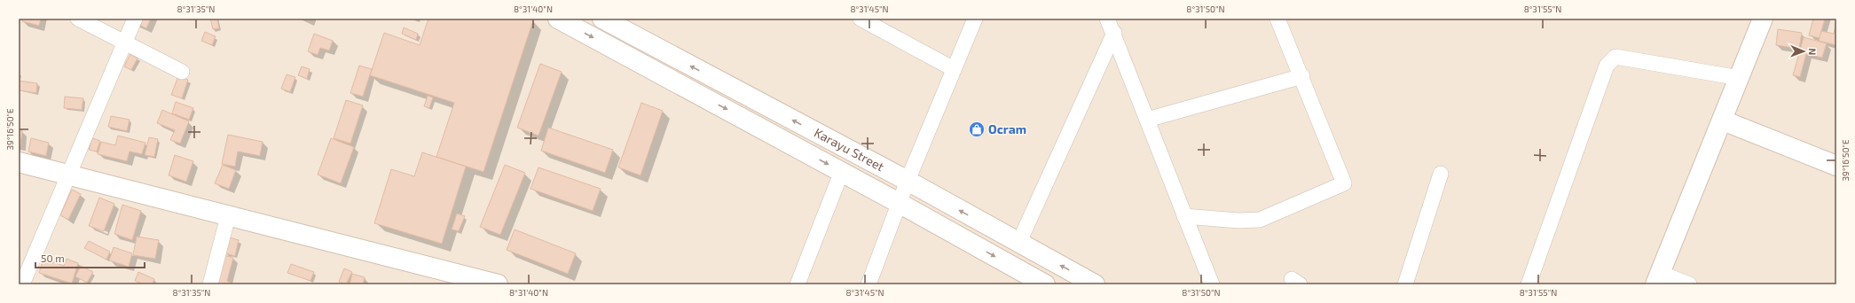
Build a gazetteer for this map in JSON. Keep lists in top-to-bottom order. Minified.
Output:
{"streets":{"main road":["Karayu Street"]},"places":{"shop":["Ocram"]},"scale_bar":"50 m","north":"right","coordinates":["8°31'35\"N","8°31'40\"N","8°31'45\"N","8°31'50\"N","8°31'55\"N","39°16'50\"E"]}
